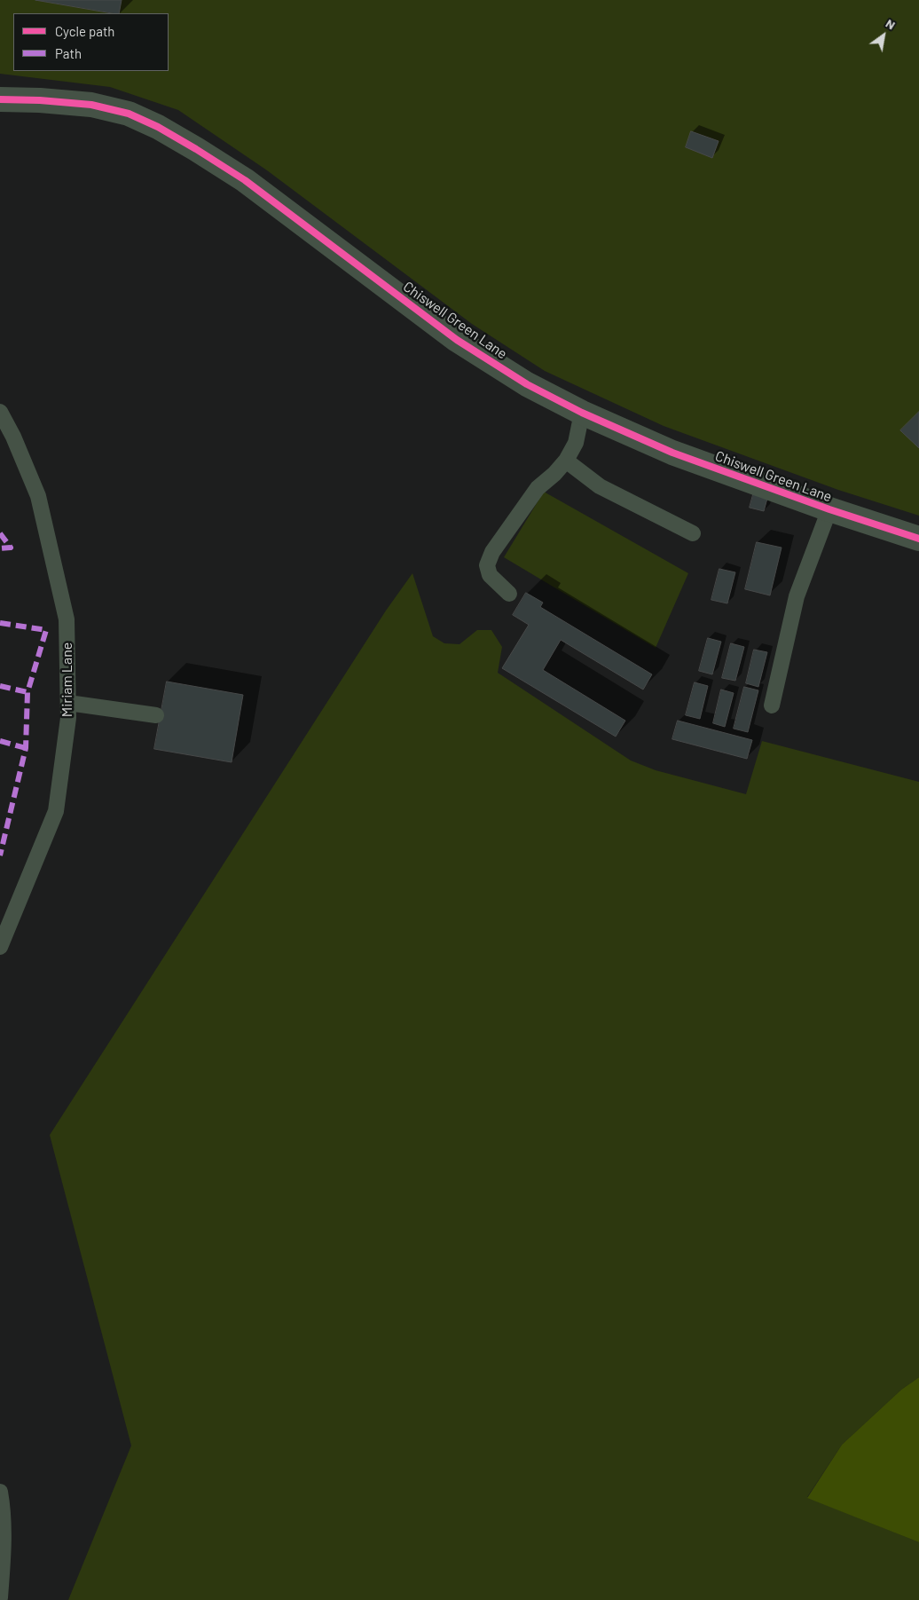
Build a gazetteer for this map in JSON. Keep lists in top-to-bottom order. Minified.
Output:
{"streets":{"street":["Chiswell Green Lane"],"lane":["Miriam Lane"]},"legend":["Cycle path","Path"],"north":"top right"}
